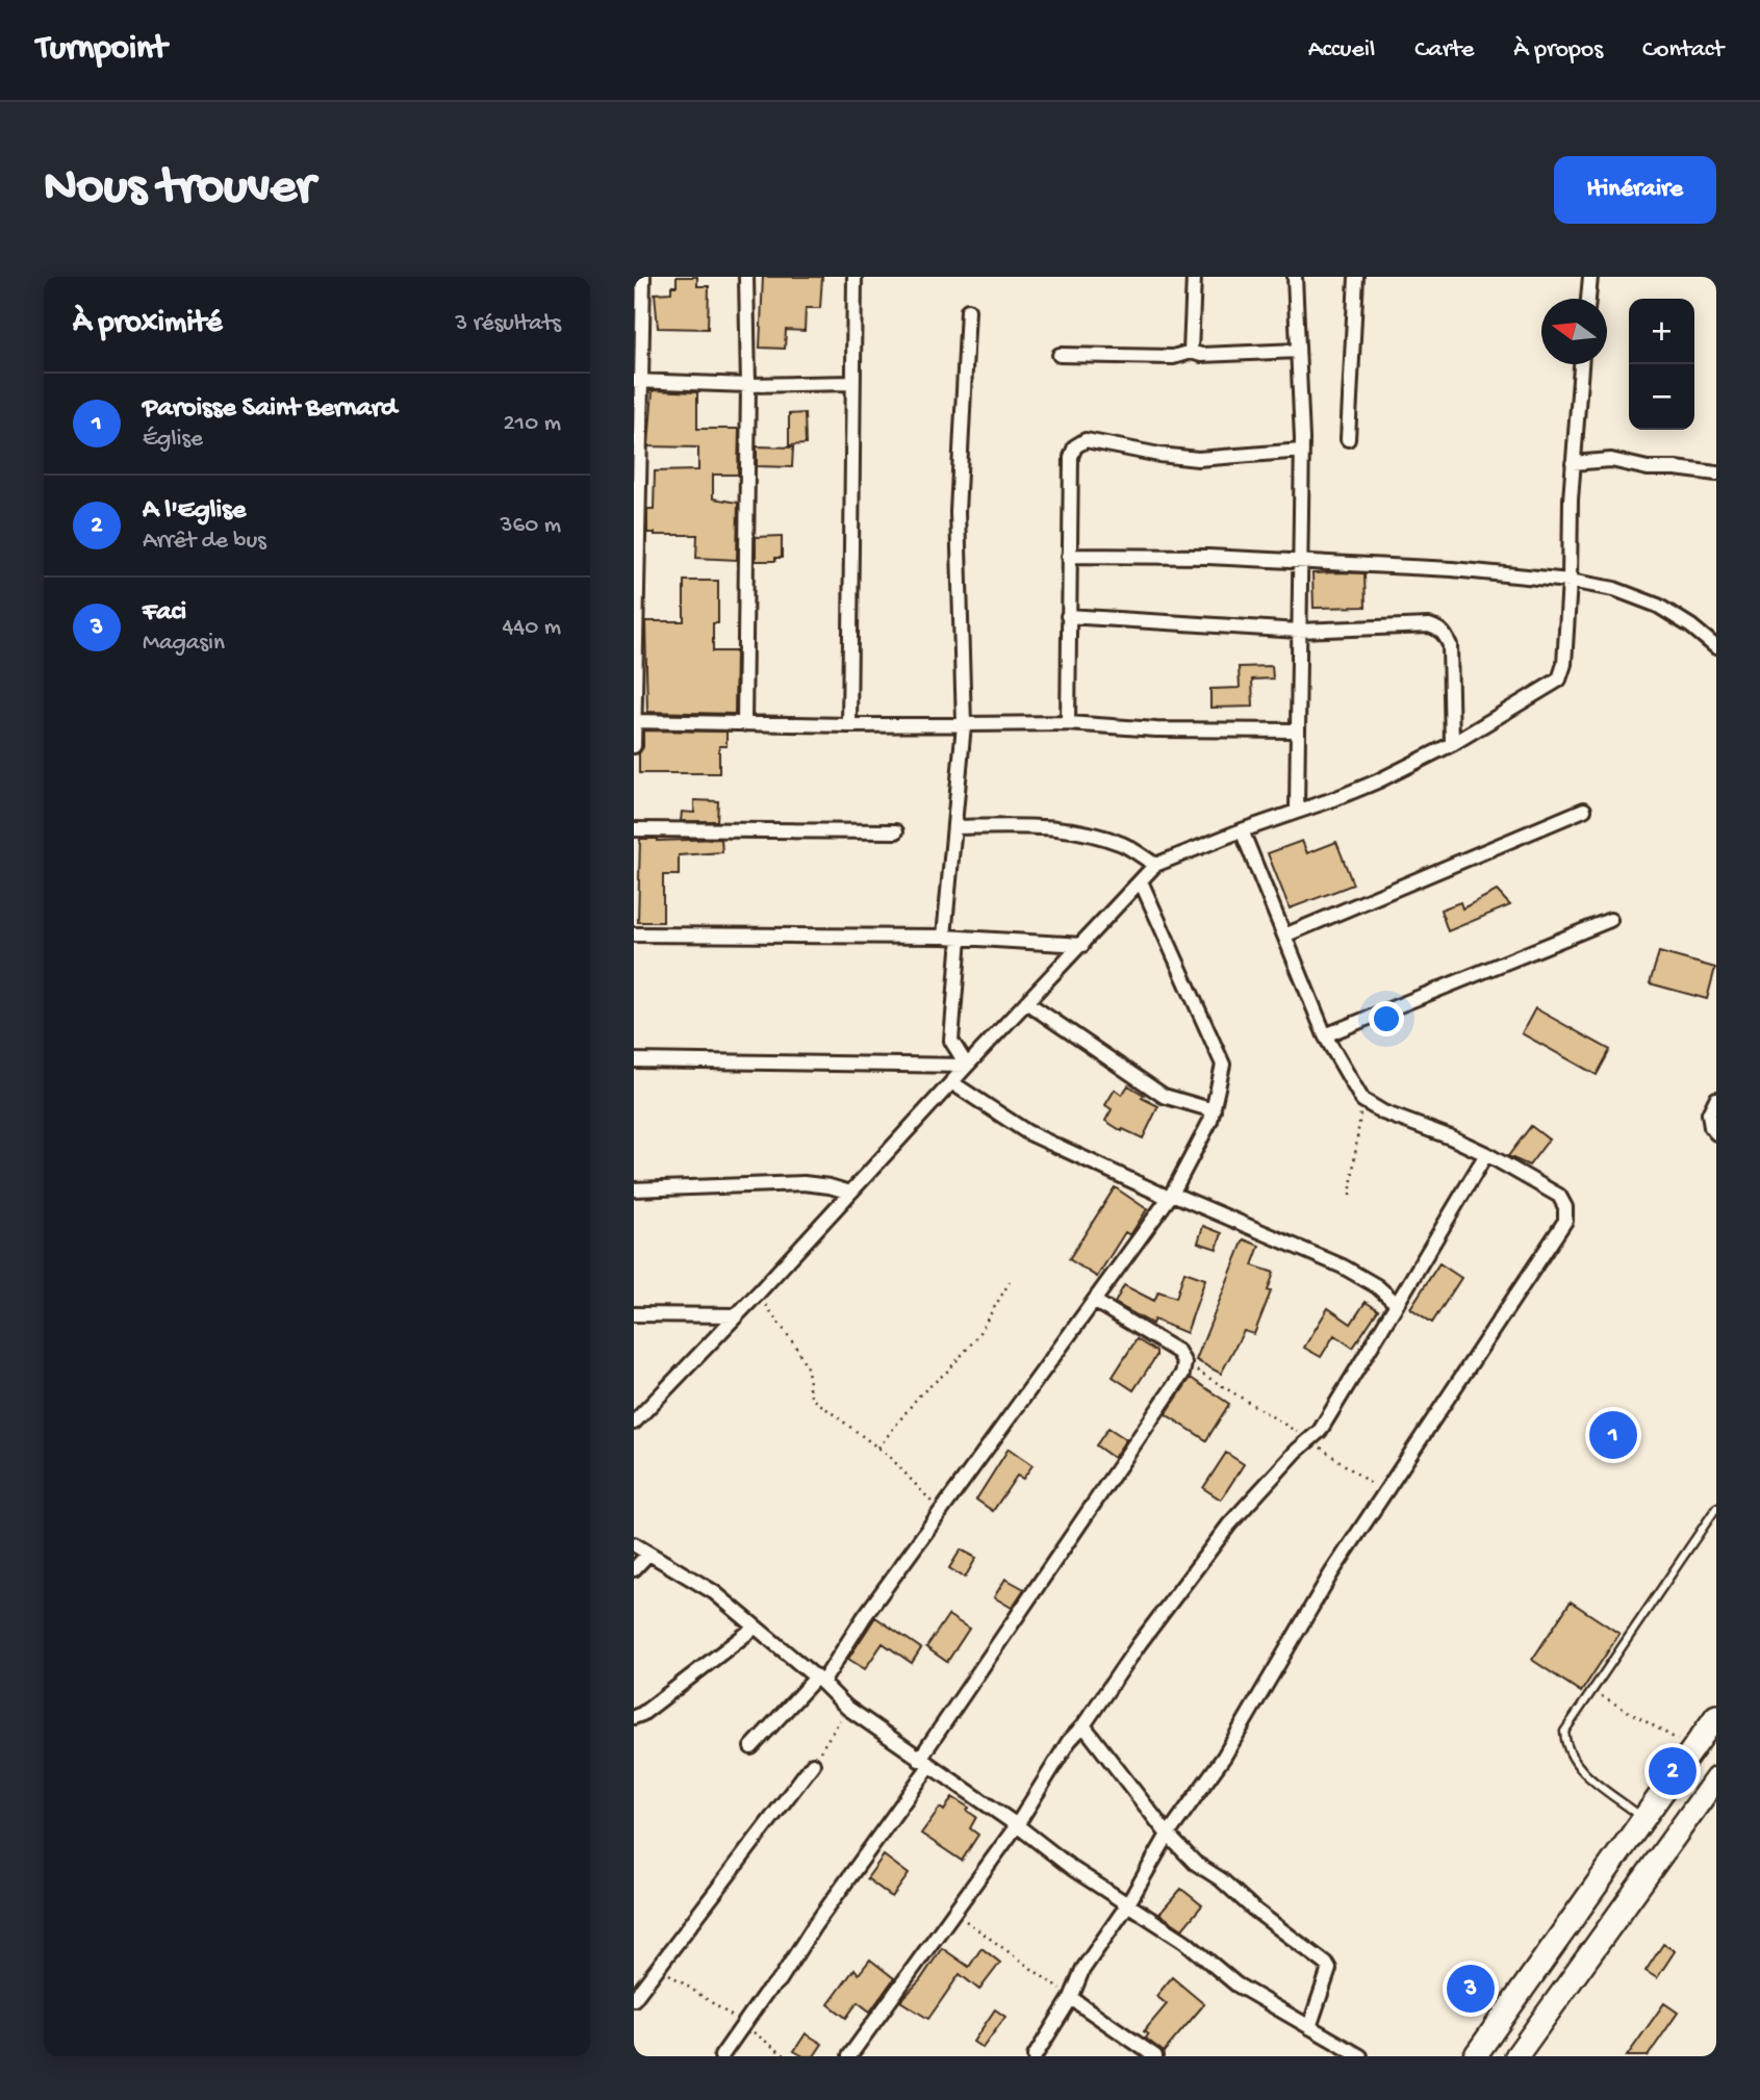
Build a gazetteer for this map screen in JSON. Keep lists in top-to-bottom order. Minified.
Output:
{"north":"left","page":{"header":"Turnpoint","nav":["Accueil","Carte","À propos","Contact"],"buttons":"Itinéraire","title":"Nous trouver","heading":["À proximité","3 résultats"],"map_buttons":["+","−"],"list":[{"mark":"1","name":"Paroisse Saint Bernard","note":"Église","value":"210 m"},{"mark":"2","name":"A l'Eglise","note":"Arrêt de bus","value":"360 m"},{"mark":"3","name":"Faci","note":"Magasin","value":"440 m"}],"pins":["1","2","3"]}}
